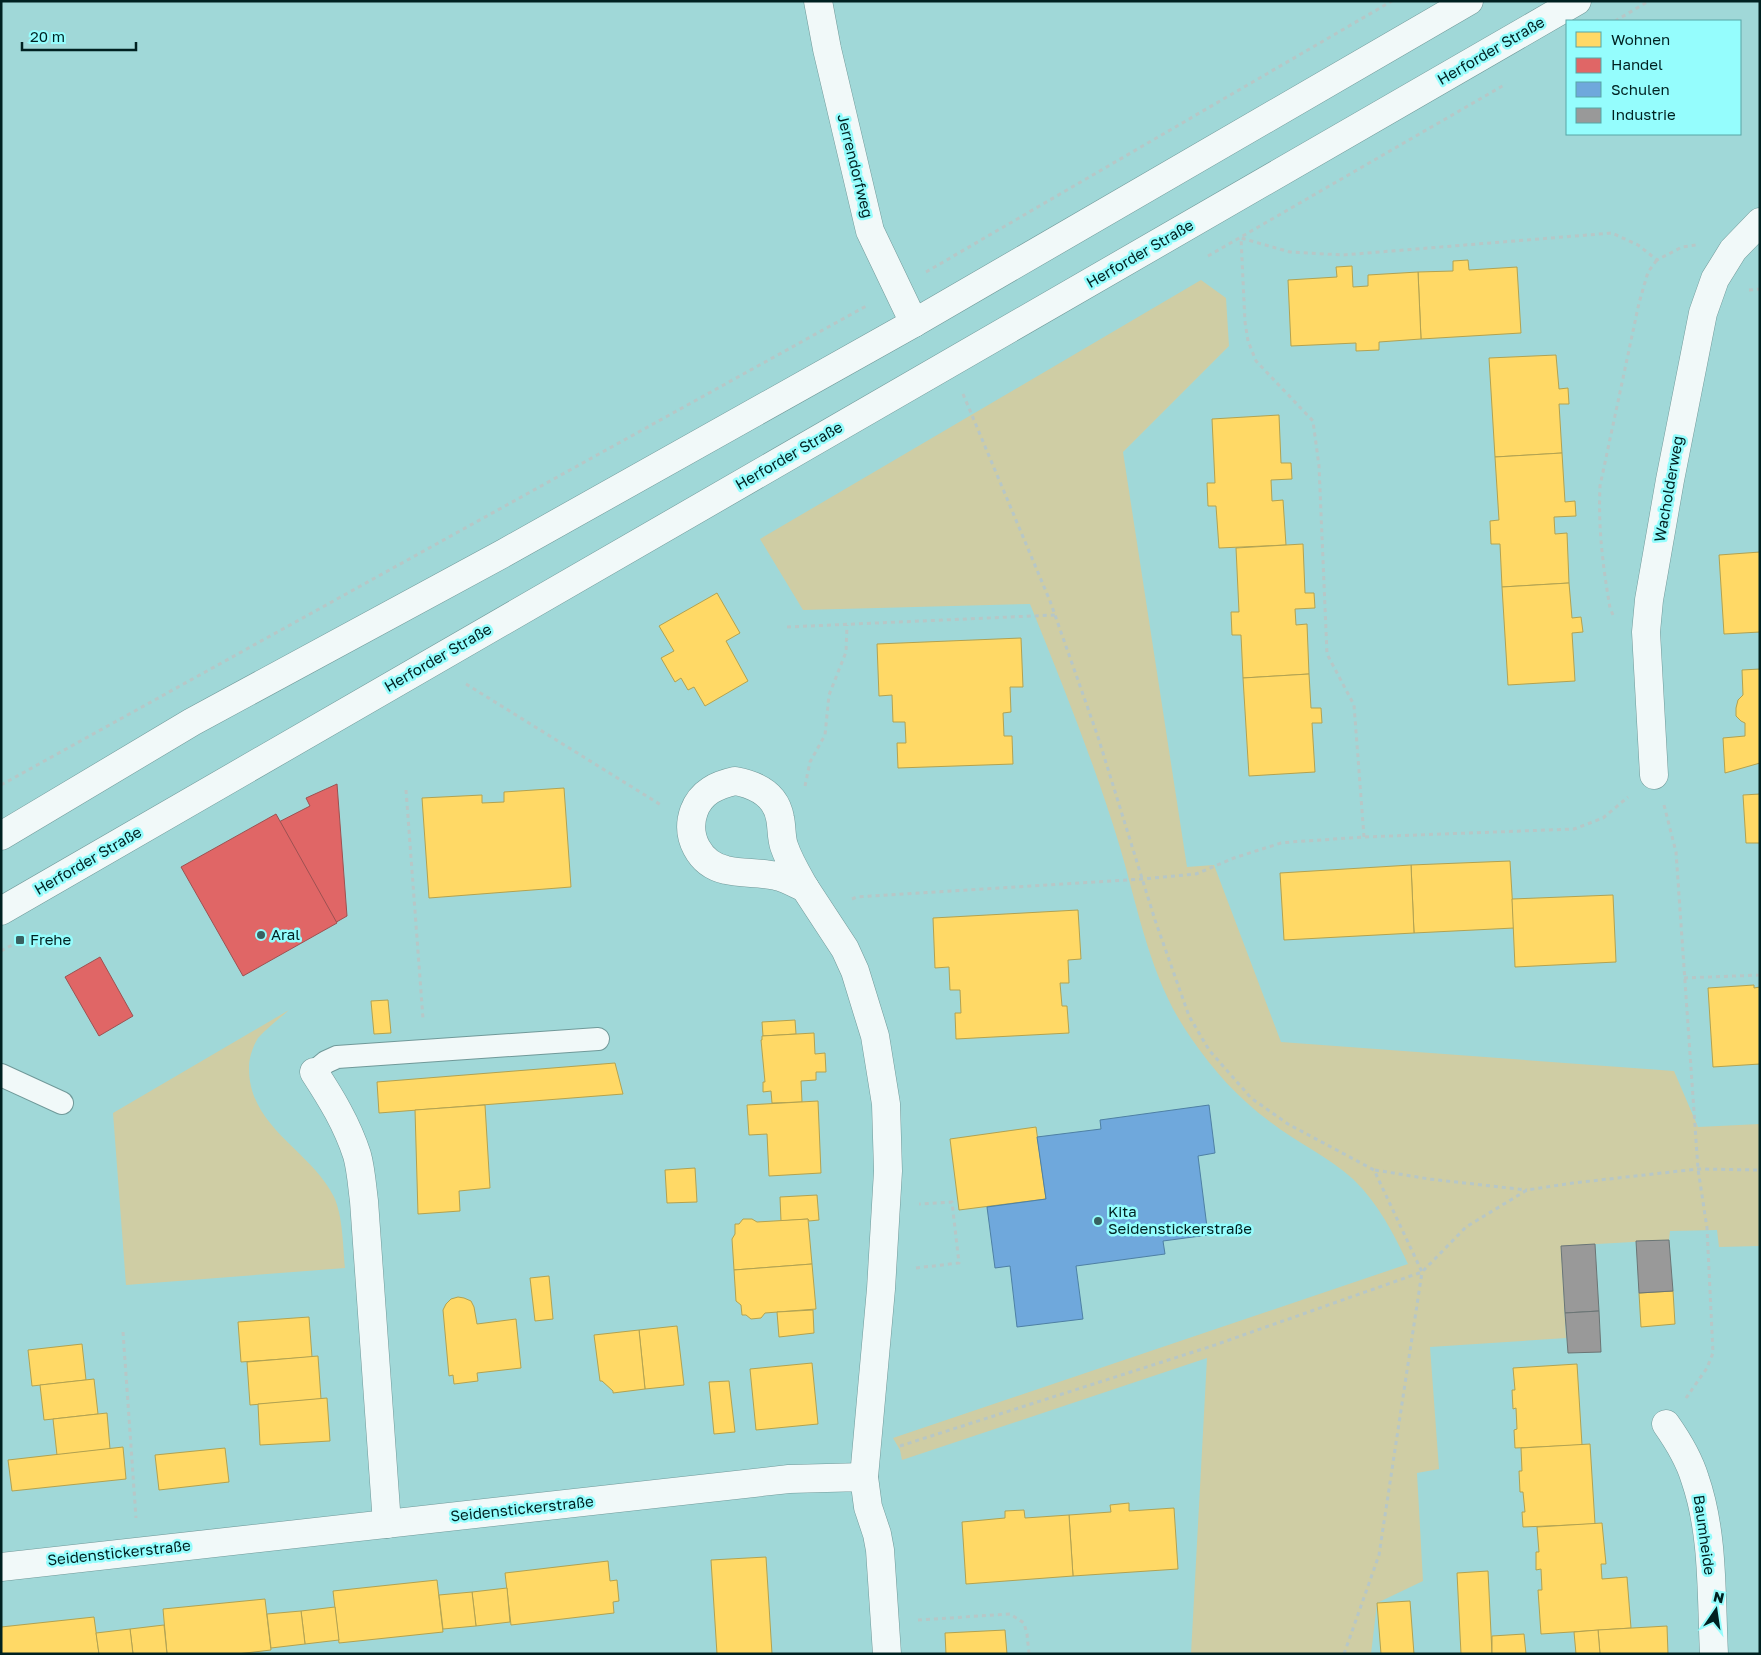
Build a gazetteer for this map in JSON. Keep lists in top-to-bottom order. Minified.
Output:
{"streets":{"street":["Herforder Straße","Jerrendorfweg","Wacholderweg","Seidenstickerstraße","Baumheide"]},"places":{"other":["Aral","Kita Seidenstickerstraße"],"transit":["Frehe"]},"legend":["Wohnen","Handel","Schulen","Industrie"],"scale_bar":"20 m","north":"top"}
